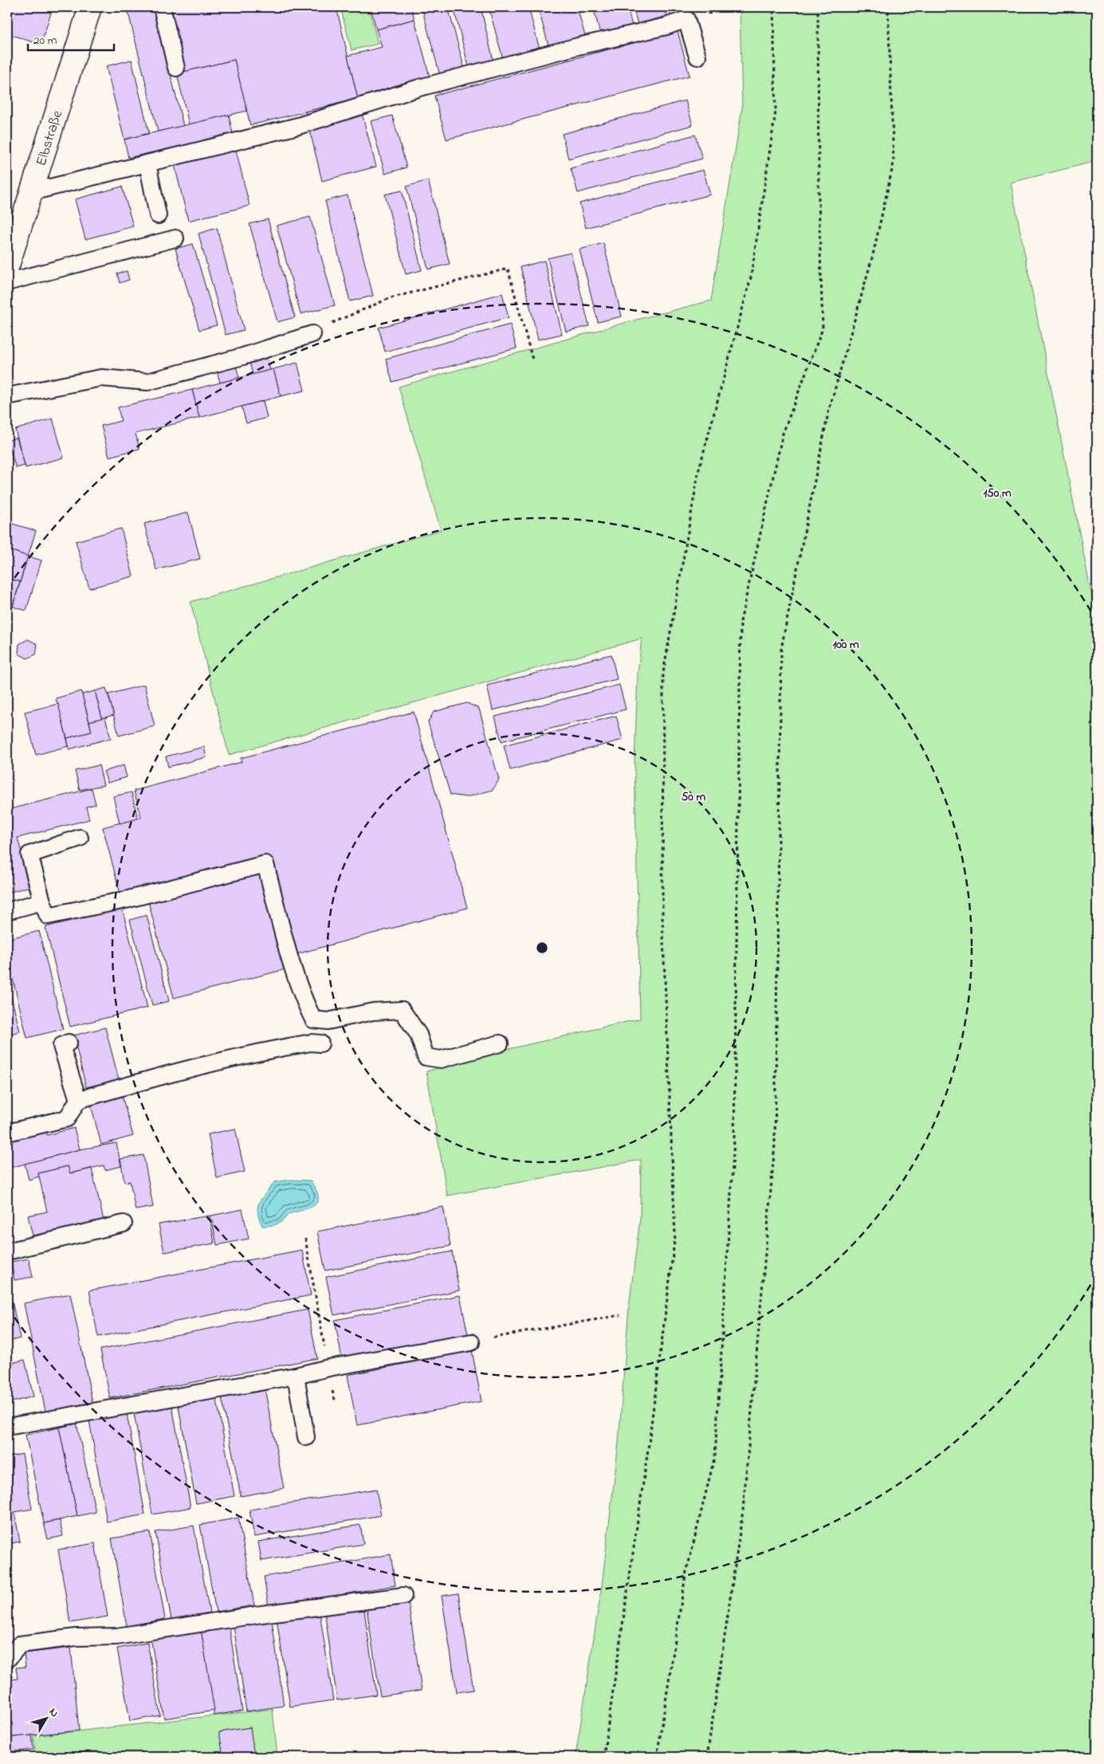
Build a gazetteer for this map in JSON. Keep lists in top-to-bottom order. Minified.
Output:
{"streets":{"street":["Elbstraße"]},"scale_bar":"20 m","north":"top right","rings":["150 m","100 m","50 m"]}
